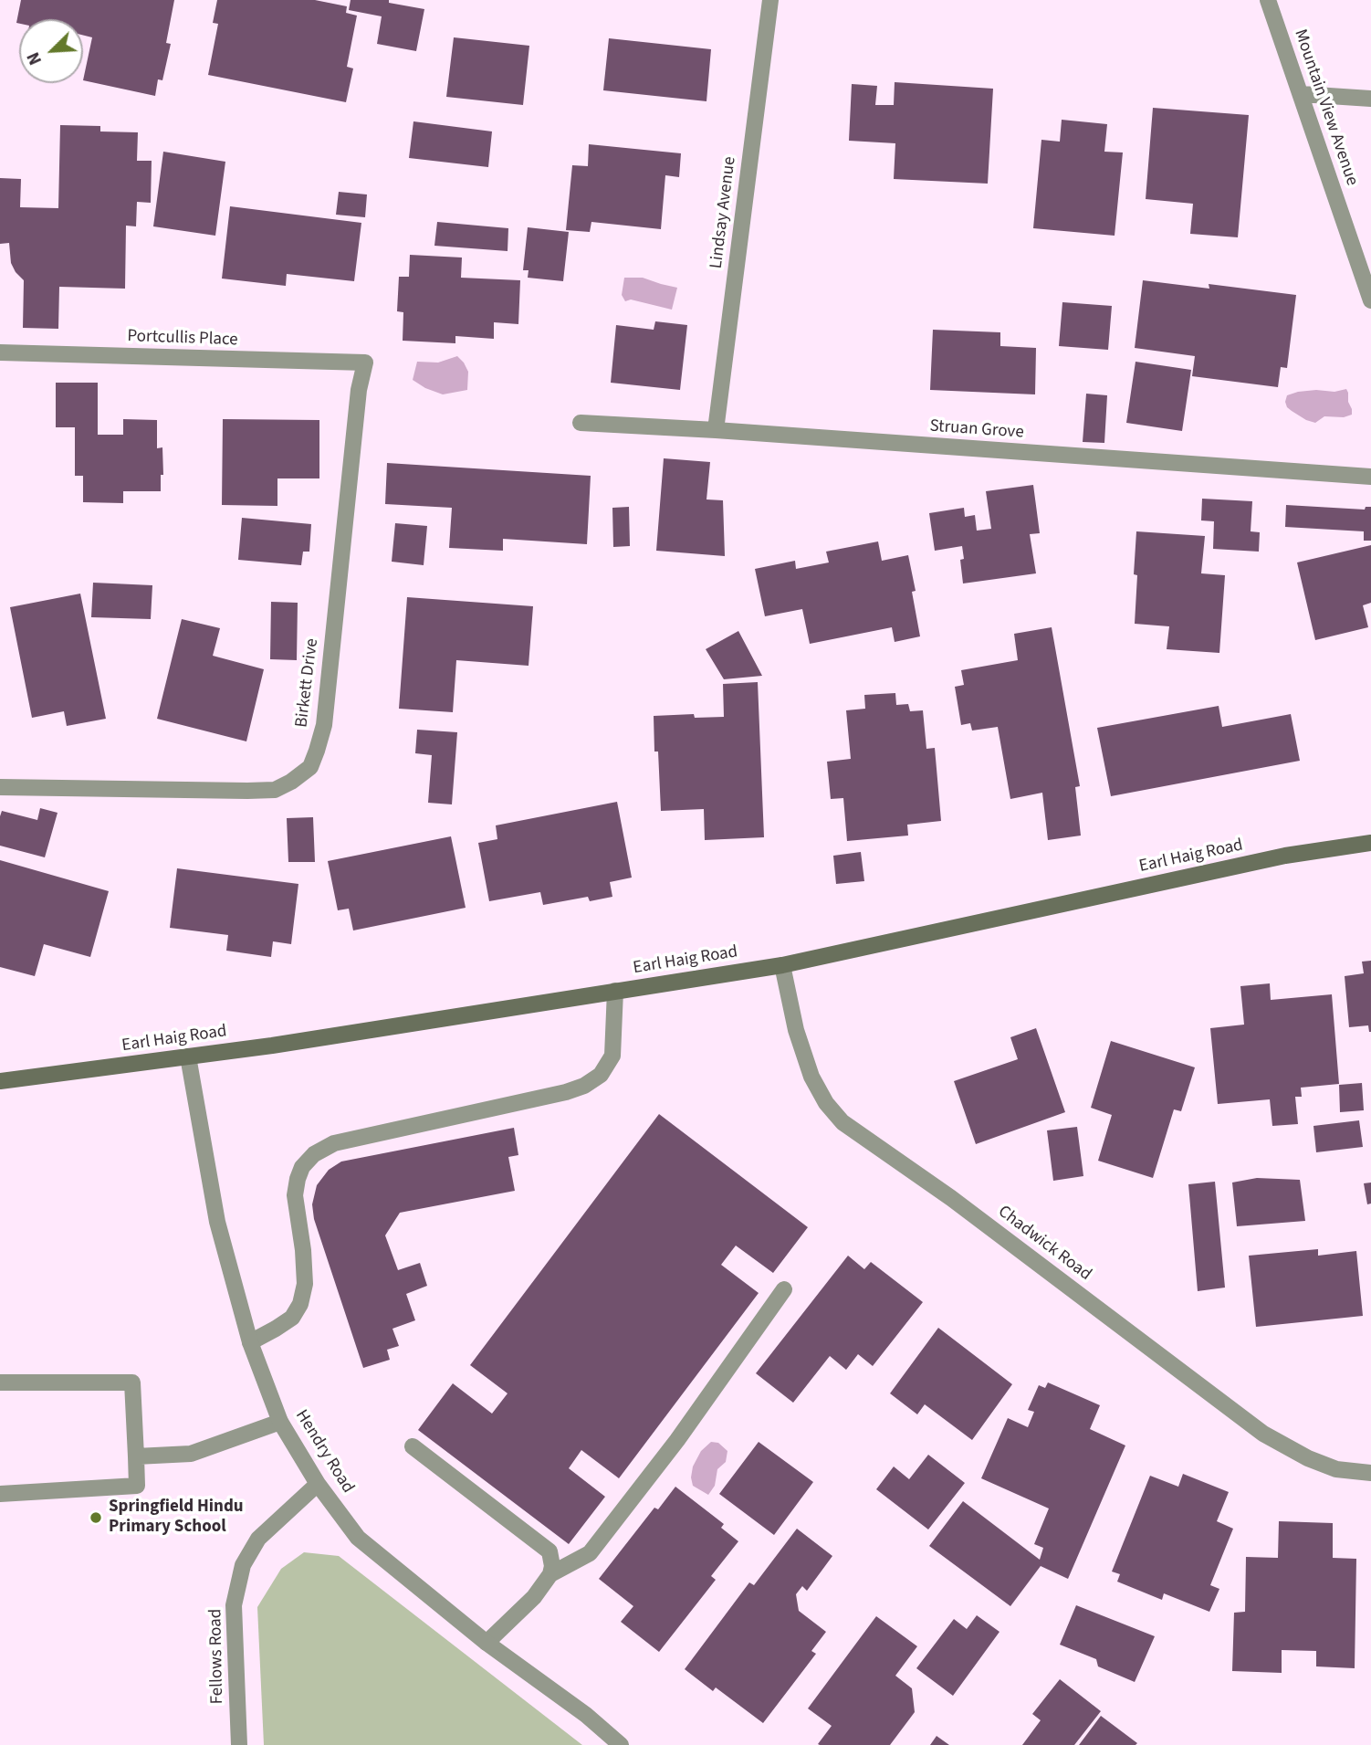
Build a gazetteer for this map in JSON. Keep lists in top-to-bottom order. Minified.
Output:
{"streets":{"street":["Mountain View Avenue","Lindsay Avenue","Portcullis Place","Struan Grove","Birkett Drive","Earl Haig Road","Chadwick Road","Hendry Road","Fellows Road"]},"crossings":[["Lindsay Avenue","Struan Grove"],["Portcullis Place","Birkett Drive"],["Earl Haig Road","Chadwick Road"],["Earl Haig Road","Hendry Road"],["Hendry Road","Fellows Road"]],"places":["Springfield Hindu Primary School"],"north":"bottom left"}
